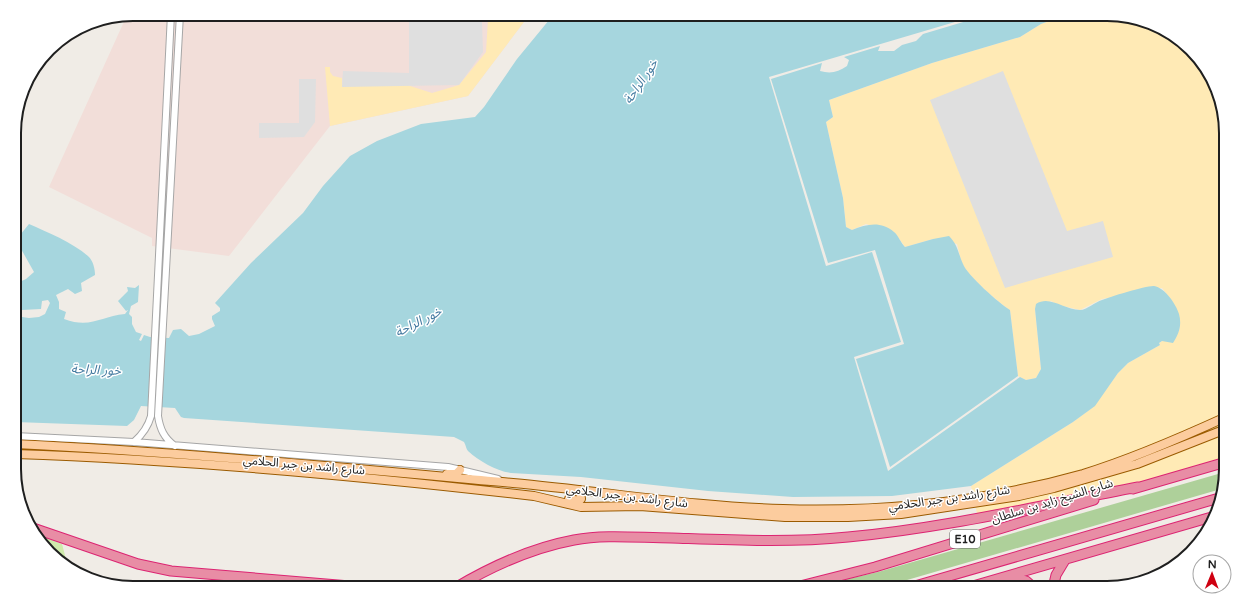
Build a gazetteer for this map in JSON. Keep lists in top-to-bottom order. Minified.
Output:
{"streets":{"highway":["شارع الشيخ زايد بن سلطان","E10"],"main road":["شارع راشد بن جبر الحلامي"]},"water":["خور الراحة"],"north":"top"}
